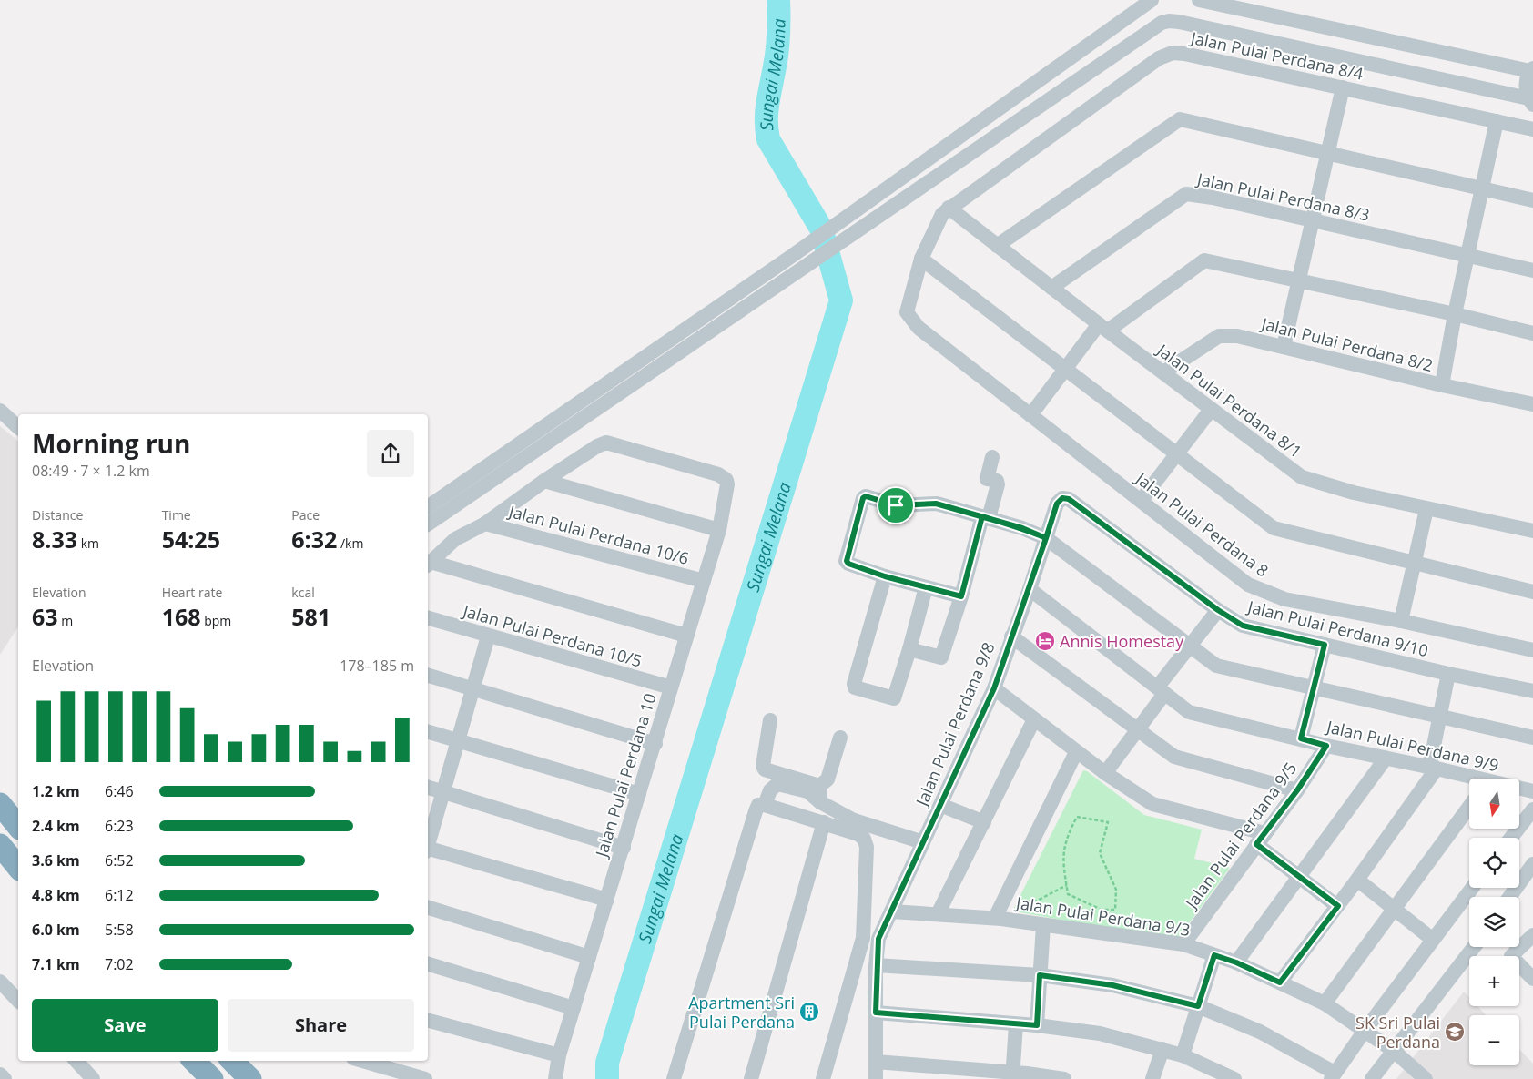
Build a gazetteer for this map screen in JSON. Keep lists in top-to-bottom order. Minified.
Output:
{"streets":{"street":["Jalan Pulai Perdana 8/4","Jalan Pulai Perdana 8/3","Jalan Pulai Perdana 8/2","Jalan Pulai Perdana 8/1","Jalan Pulai Perdana 8","Jalan Pulai Perdana 10/6","Jalan Pulai Perdana 9/10","Jalan Pulai Perdana 10/5","Jalan Pulai Perdana 9/8","Jalan Pulai Perdana 9/9","Jalan Pulai Perdana 10","Jalan Pulai Perdana 9/5","Jalan Pulai Perdana 9/3"]},"crossings":[["Jalan Pulai Perdana 8/4","Jalan Pulai Perdana 8/1"],["Jalan Pulai Perdana 8/3","Jalan Pulai Perdana 8/1"],["Jalan Pulai Perdana 8/2","Jalan Pulai Perdana 8/1"],["Jalan Pulai Perdana 10/6","Jalan Pulai Perdana 10"],["Jalan Pulai Perdana 9/10","Jalan Pulai Perdana 9/8"],["Jalan Pulai Perdana 10/5","Jalan Pulai Perdana 10"],["Jalan Pulai Perdana 9/8","Jalan Pulai Perdana 9/9"],["Jalan Pulai Perdana 9/8","Jalan Pulai Perdana 9/3"],["Jalan Pulai Perdana 9/9","Jalan Pulai Perdana 9/5"],["Jalan Pulai Perdana 9/5","Jalan Pulai Perdana 9/3"]],"water":["Sungai Melana"],"places":{"hotel":["Annis Homestay"],"building":["Apartment Sri Pulai Perdana"],"school or university":["SK Sri Pulai Perdana"]},"north":"bottom","page":{"heading":["Morning run","08:49 · 7 × 1.2 km"],"stats":[["Distance","8.33 km"],["Time","54:25"],["Pace","6:32 /km"],["Elevation","63 m"],["Heart rate","168 bpm"],["kcal","581"]],"chart":["Elevation","178–185 m"],"list":[{"name":"1.2 km","note":"6:46"},{"name":"2.4 km","note":"6:23"},{"name":"3.6 km","note":"6:52"},{"name":"4.8 km","note":"6:12"},{"name":"6.0 km","note":"5:58"},{"name":"7.1 km","note":"7:02"}],"map_buttons":["+","−"],"buttons":["Save","Share"]}}
